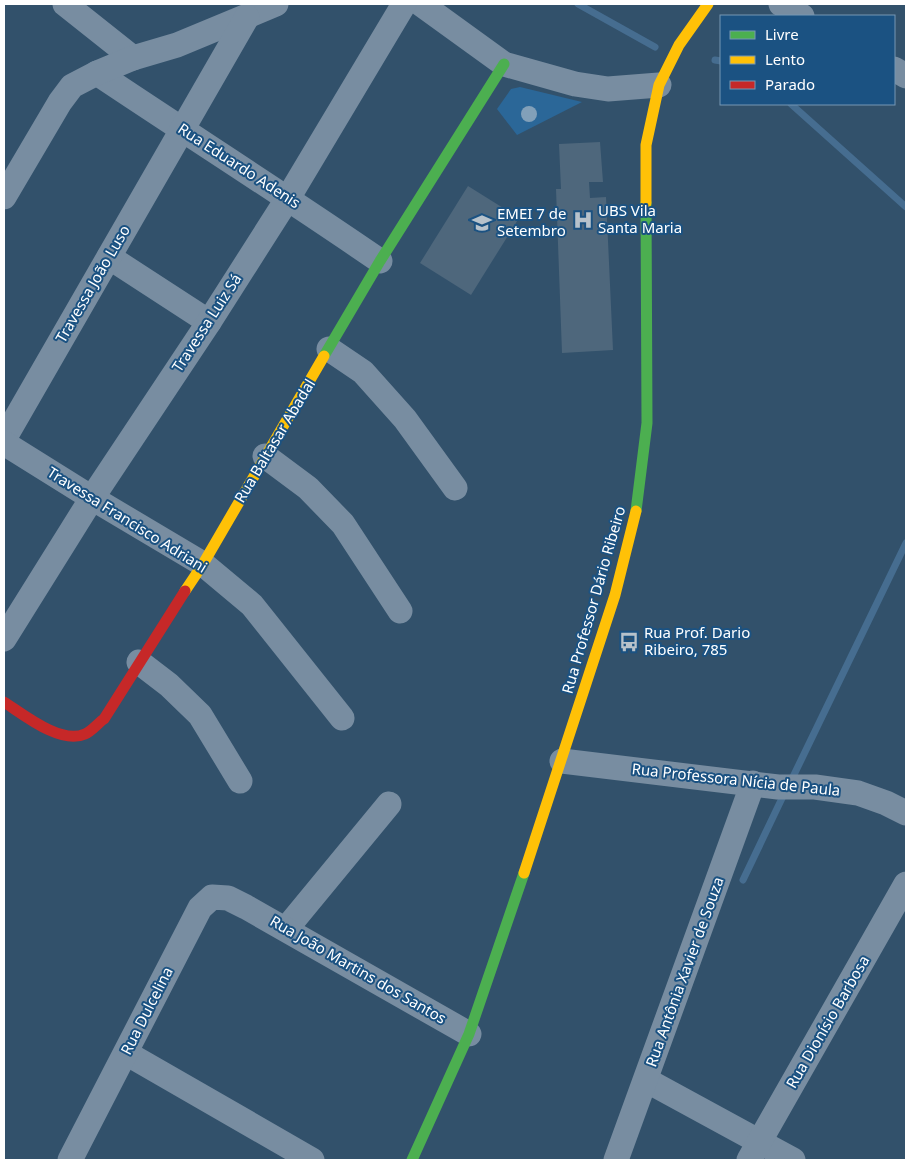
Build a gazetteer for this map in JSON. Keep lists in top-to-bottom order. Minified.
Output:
{"streets":{"street":["Rua Eduardo Adenis","Travessa João Luso","Travessa Luiz Sá","Rua Baltasar Abadal","Travessa Francisco Adriani","Rua Professor Dário Ribeiro","Rua Professora Nícia de Paula","Rua João Martins dos Santos","Rua Antônia Xavier de Souza","Rua Dulcelina","Rua Dionísio Barbosa"]},"crossings":[["Rua Eduardo Adenis","Travessa João Luso"],["Rua Eduardo Adenis","Travessa Luiz Sá"],["Rua Eduardo Adenis","Rua Baltasar Abadal"],["Travessa Luiz Sá","Travessa Francisco Adriani"],["Rua Baltasar Abadal","Travessa Francisco Adriani"],["Rua Professor Dário Ribeiro","Rua Professora Nícia de Paula"],["Rua Professor Dário Ribeiro","Rua João Martins dos Santos"],["Rua Professora Nícia de Paula","Rua Antônia Xavier de Souza"],["Rua João Martins dos Santos","Rua Dulcelina"]],"places":{"hospital":["UBS Vila Santa Maria"],"school or university":["EMEI 7 de Setembro"],"bus stop":["Rua Prof. Dario Ribeiro, 785"]},"legend":["Livre","Lento","Parado"]}
